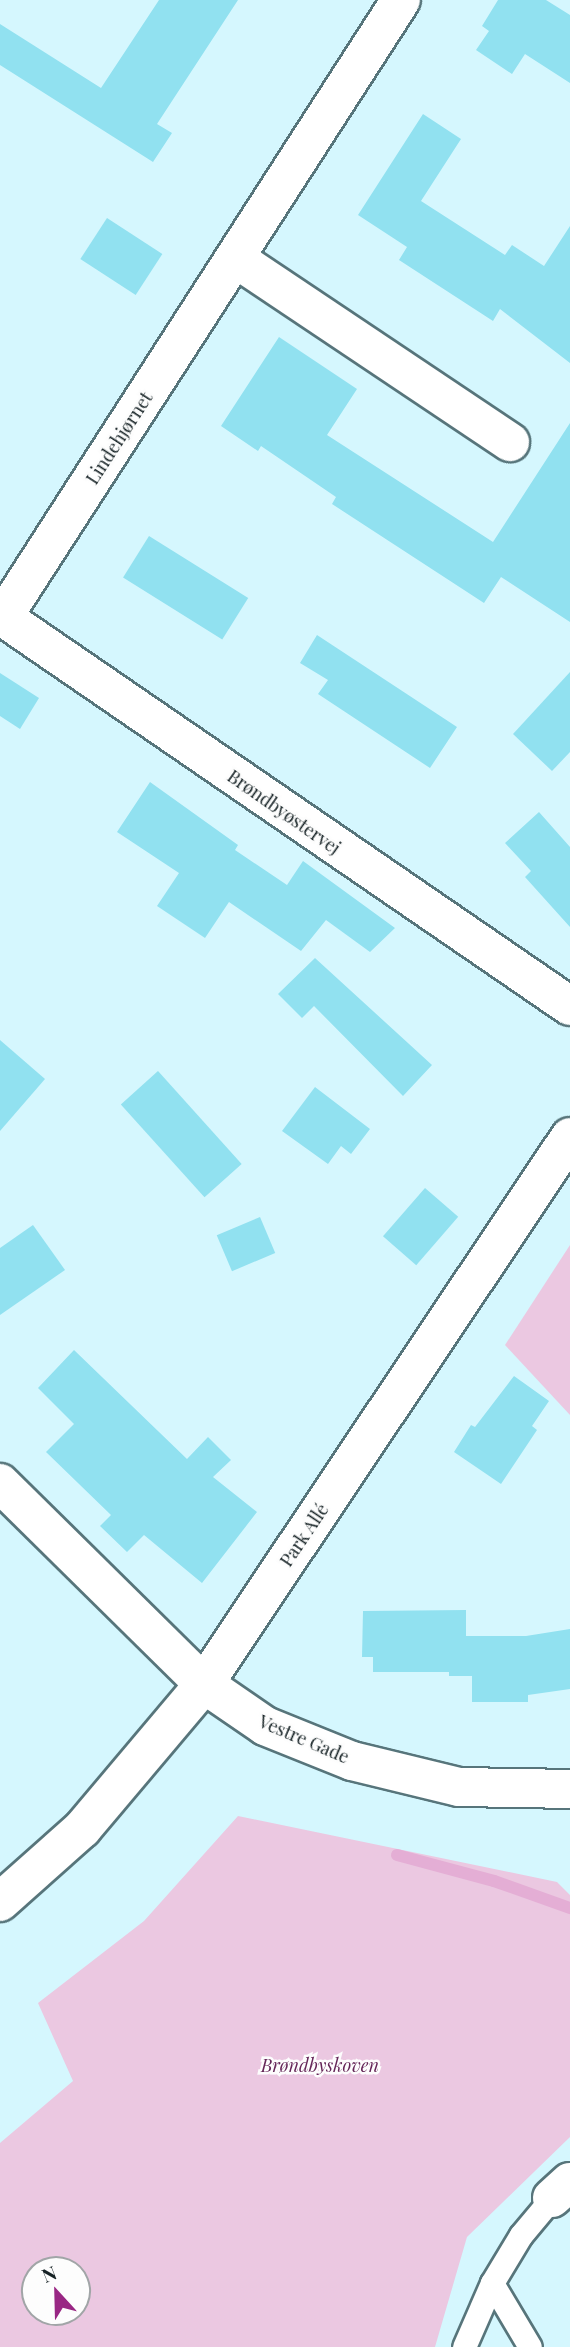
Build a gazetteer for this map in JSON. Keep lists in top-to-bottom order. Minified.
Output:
{"streets":{"street":["Lindehjørnet","Brøndbyøstervej","Park Allé","Vestre Gade"]},"crossings":[["Lindehjørnet","Brøndbyøstervej"],["Park Allé","Vestre Gade"]],"parks":["Brøndbyskoven"],"north":"top"}
